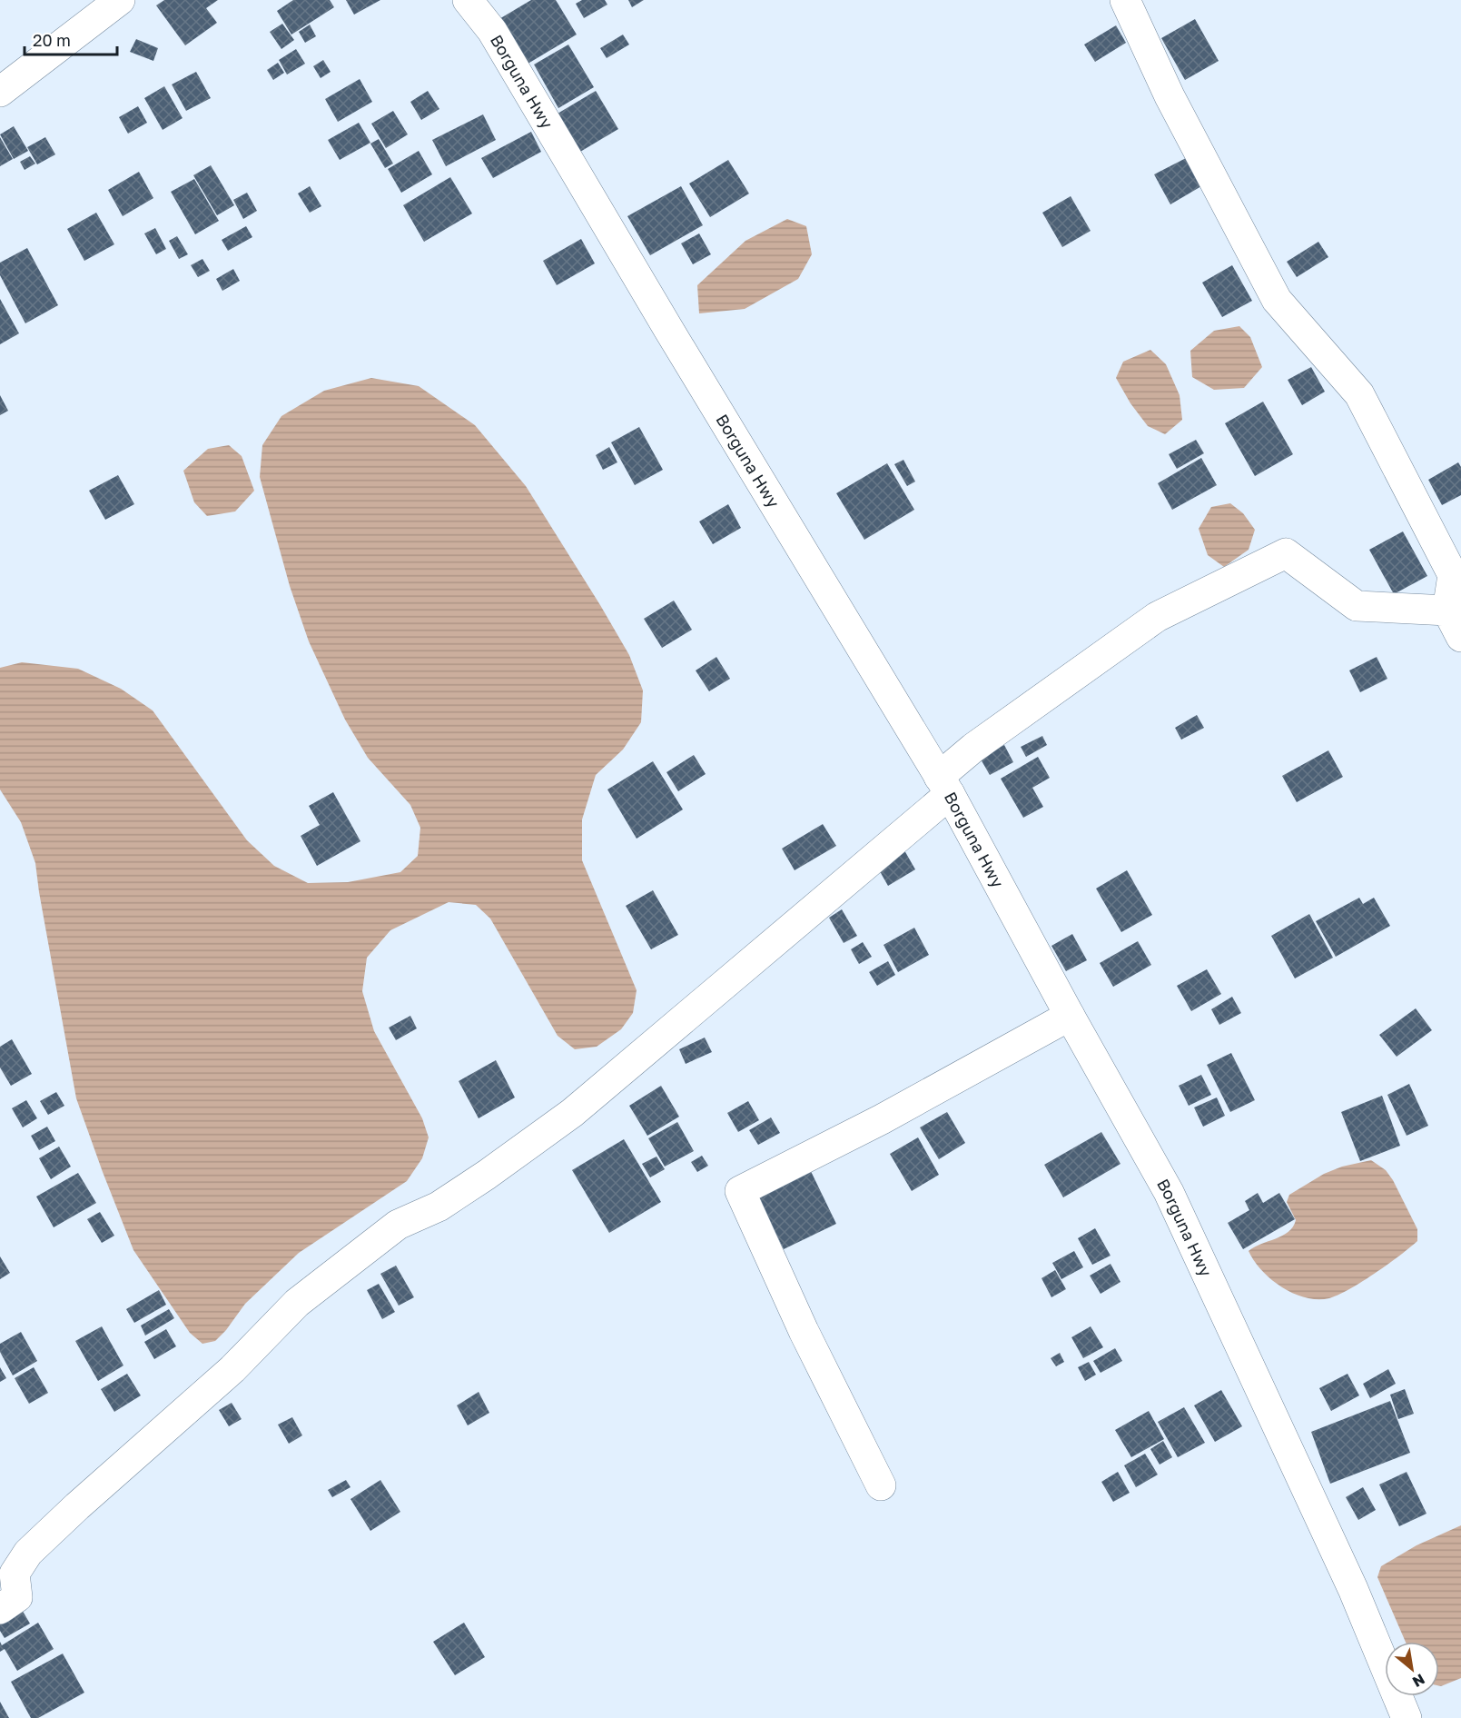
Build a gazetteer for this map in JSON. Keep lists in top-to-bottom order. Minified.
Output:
{"streets":{"street":["Borguna Hwy"]},"scale_bar":"20 m","north":"bottom right"}
